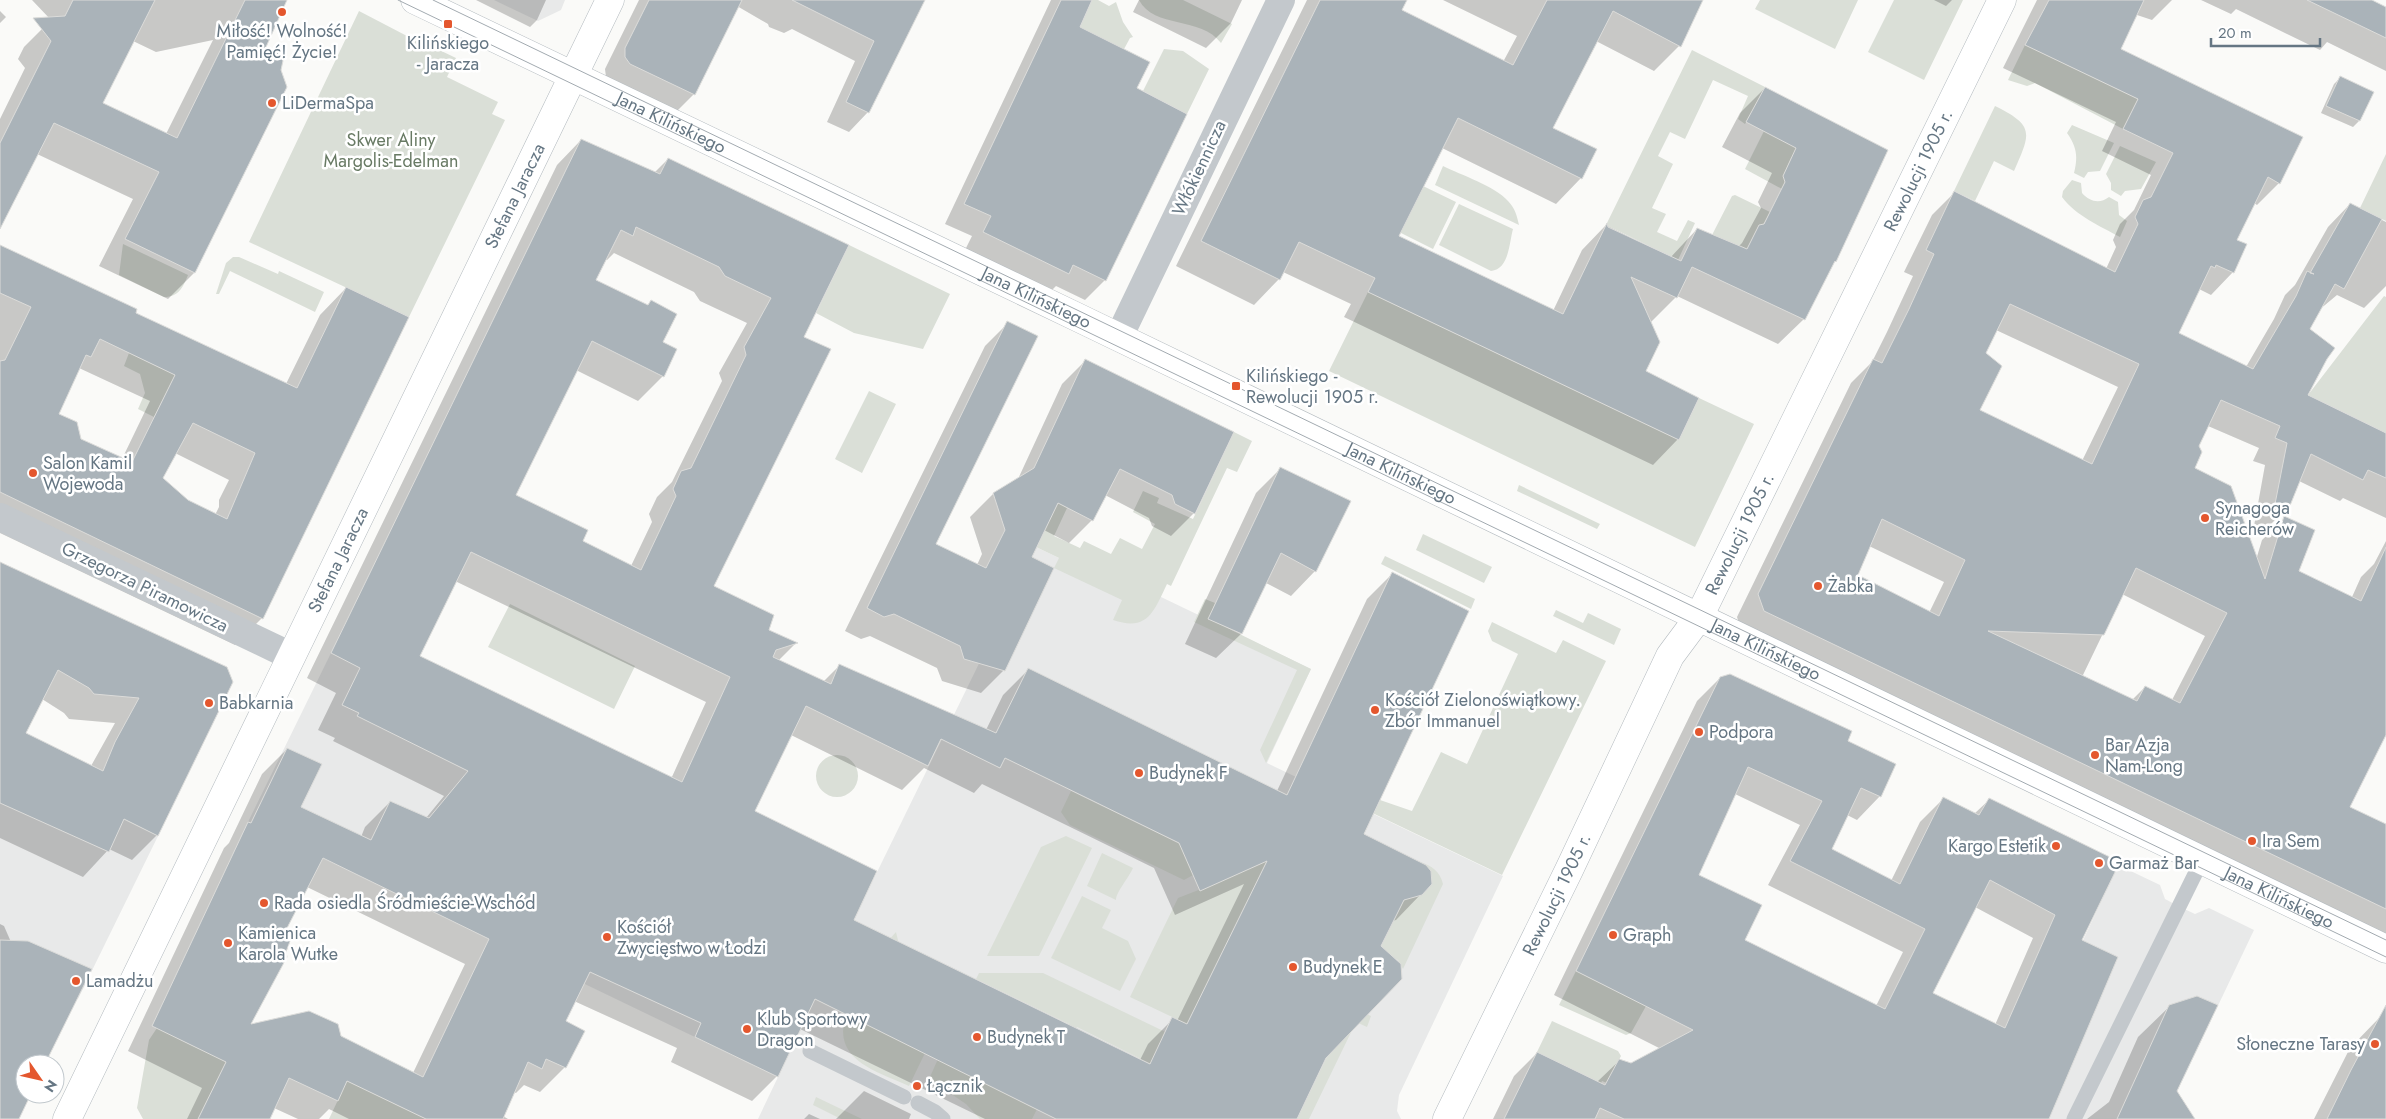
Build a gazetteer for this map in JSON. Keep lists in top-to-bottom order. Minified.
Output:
{"streets":{"street":["Jana Kilińskiego","Włókiennicza","Rewolucji 1905 r.","Stefana Jaracza","Grzegorza Piramowicza"]},"crossings":[["Jana Kilińskiego","Włókiennicza"],["Jana Kilińskiego","Rewolucji 1905 r."],["Jana Kilińskiego","Stefana Jaracza"],["Stefana Jaracza","Grzegorza Piramowicza"]],"parks":["Skwer Aliny Margolis-Edelman"],"places":{"other":["Miłość! Wolność! Pamięć! Życie!","LiDermaSpa","Salon Kamil Wojewoda","Synagoga Reicherów","Żabka","Babkarnia","Kościół Zielonoświątkowy. Zbór Immanuel","Podpora","Bar Azja Nam-Long","Budynek F","Ira Sem","Kargo Estetik","Garmaż Bar","Rada osiedla Śródmieście-Wschód","Graph","Kościół Zwycięstwo w Łodzi","Kamienica Karola Wutke","Budynek E","Lamadżu","Klub Sportowy Dragon","Budynek T","Słoneczne Tarasy","Łącznik"],"transit":["Kilińskiego - Jaracza","Kilińskiego - Rewolucji 1905 r."]},"scale_bar":"20 m","north":"bottom right"}
